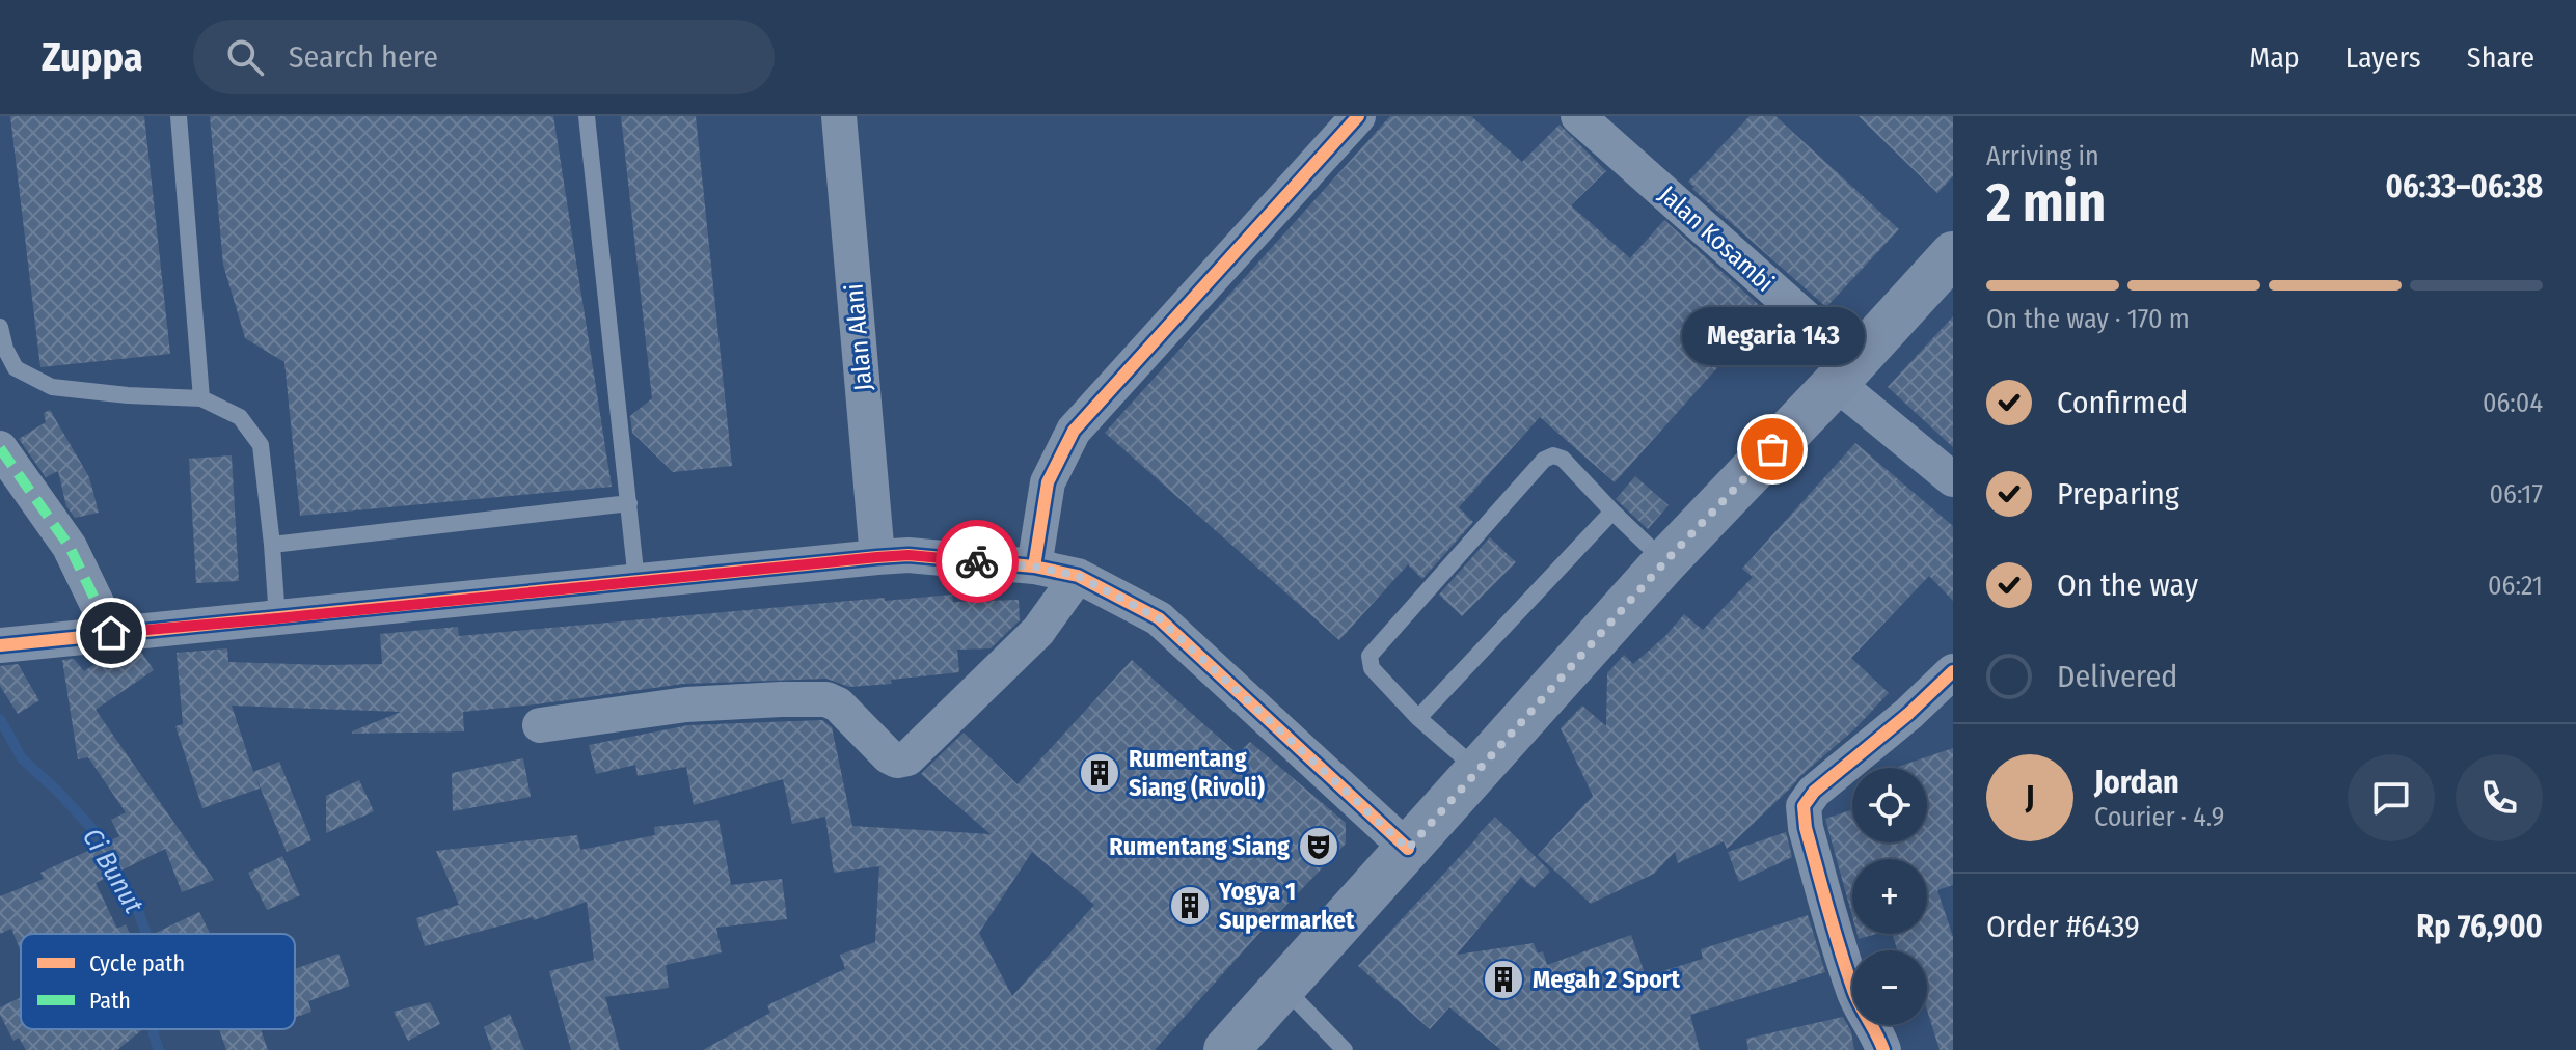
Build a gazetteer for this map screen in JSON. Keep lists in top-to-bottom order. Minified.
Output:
{"streets":{"street":["Jalan Kosambi","Jalan Alani"]},"water":["Ci Bunut"],"places":{"other":["Megaria 143"],"building":["Rumentang Siang (Rivoli)","Yogya 1 Supermarket","Megah 2 Sport"],"theatre":["Rumentang Siang"]},"legend":["Cycle path","Path"],"page":{"header":"Zuppa","search":"Search here","nav":["Map","Layers","Share"],"heading":["2 min","Arriving in","06:33–06:38"],"panel":["Jordan","Courier · 4.9","Order #6439","Rp 76,900"],"bar":"On the way · 170 m","bubble":"Megaria 143","list":[["Confirmed","06:04"],["Preparing","06:17"],["On the way","06:21"],"Delivered"],"round":"J","map_buttons":["+","−"]}}
